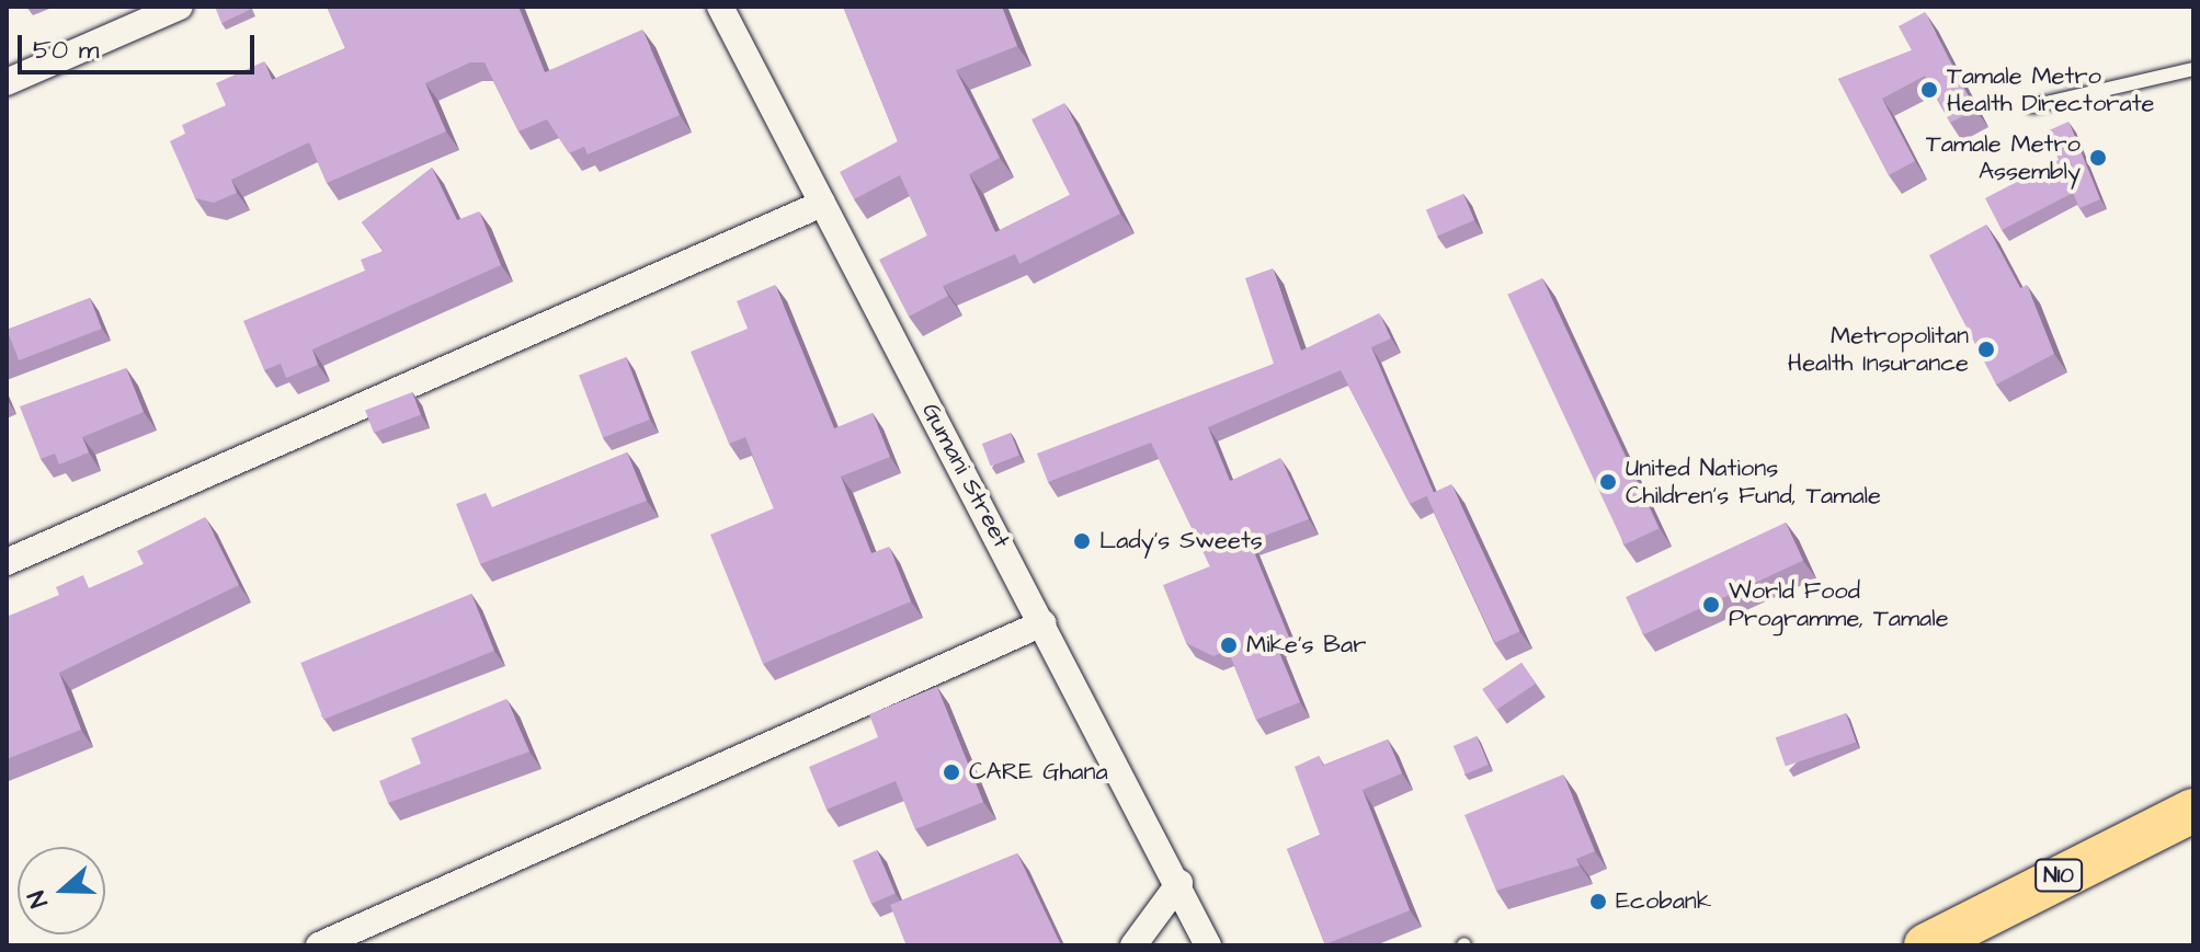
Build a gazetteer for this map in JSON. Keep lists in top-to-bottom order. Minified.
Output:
{"streets":{"highway":["N10"],"street":["Gumani Street"]},"places":["Tamale Metro Health Directorate","Tamale Metro Assembly","Metropolitan Health Insurance","United Nations Children's Fund, Tamale","Lady's Sweets","World Food Programme, Tamale","Mike's Bar","CARE Ghana","Ecobank"],"scale_bar":"50 m","north":"left"}
